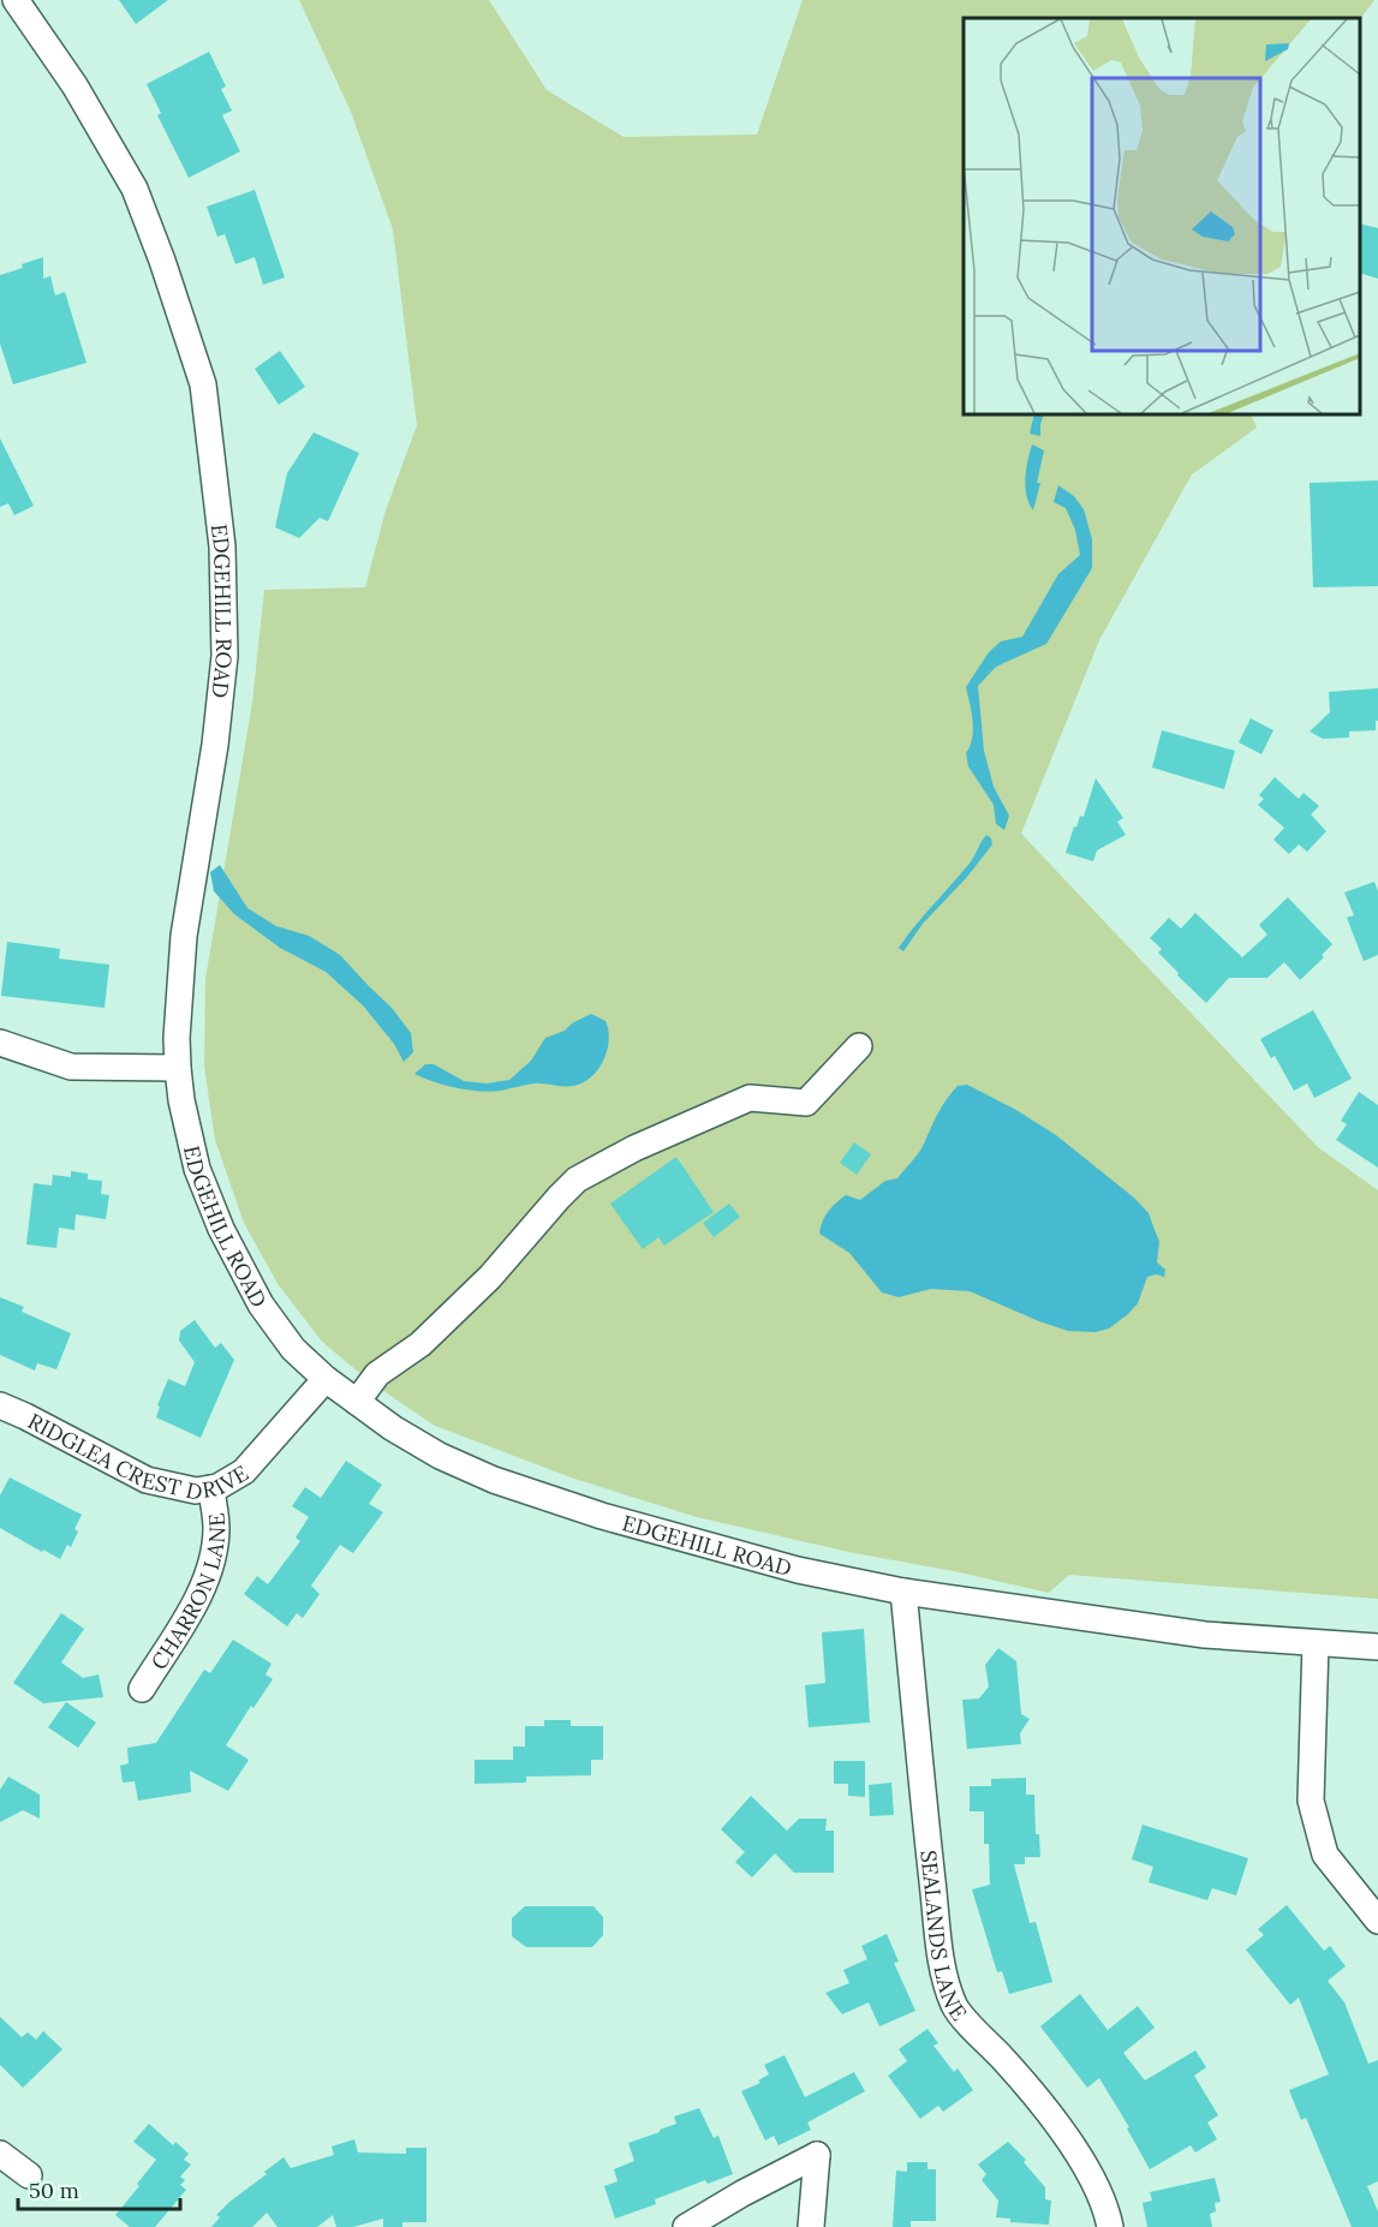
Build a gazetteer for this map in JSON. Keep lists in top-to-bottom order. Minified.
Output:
{"streets":{"street":["EDGEHILL ROAD","RIDGLEA CREST DRIVE","CHARRON LANE","SEALANDS LANE"]},"crossings":[["EDGEHILL ROAD","RIDGLEA CREST DRIVE"],["EDGEHILL ROAD","SEALANDS LANE"],["RIDGLEA CREST DRIVE","CHARRON LANE"]],"scale_bar":"50 m"}
